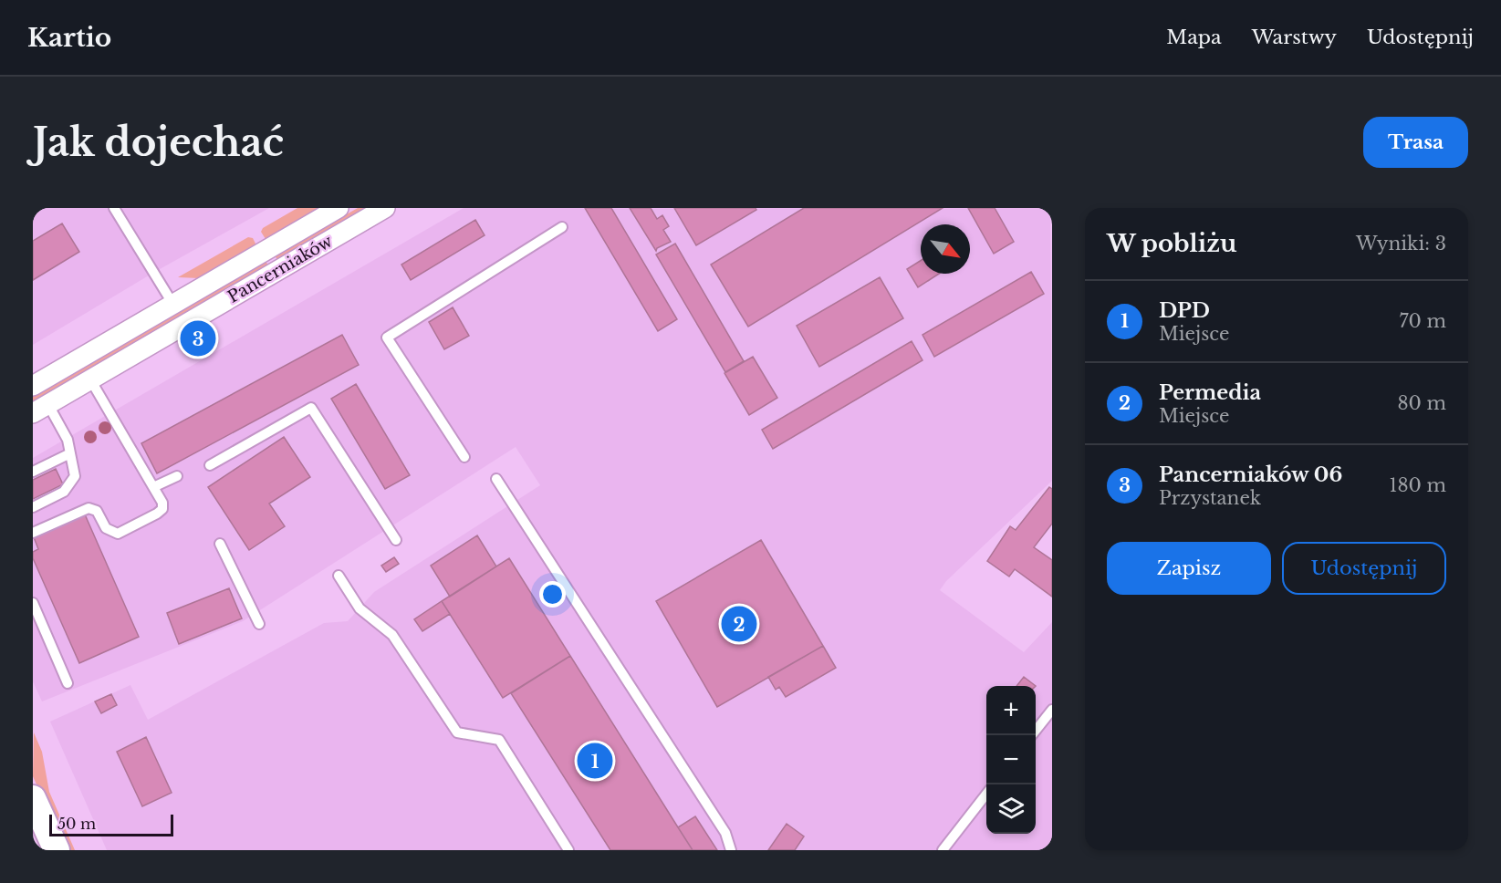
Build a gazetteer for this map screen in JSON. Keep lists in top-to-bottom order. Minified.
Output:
{"streets":{"street":["Pancerniaków"]},"scale_bar":"50 m","north":"bottom right","page":{"header":"Kartio","nav":["Mapa","Warstwy","Udostępnij"],"buttons":["Trasa",["Zapisz","Udostępnij"]],"title":"Jak dojechać","heading":["W pobliżu","Wyniki: 3"],"list":[{"mark":"1","name":"DPD","note":"Miejsce","value":"70 m"},{"mark":"2","name":"Permedia","note":"Miejsce","value":"80 m"},{"mark":"3","name":"Pancerniaków 06","note":"Przystanek","value":"180 m"}],"pins":["3","2","1"],"map_buttons":["+","−"],"scale":"50 m"}}
